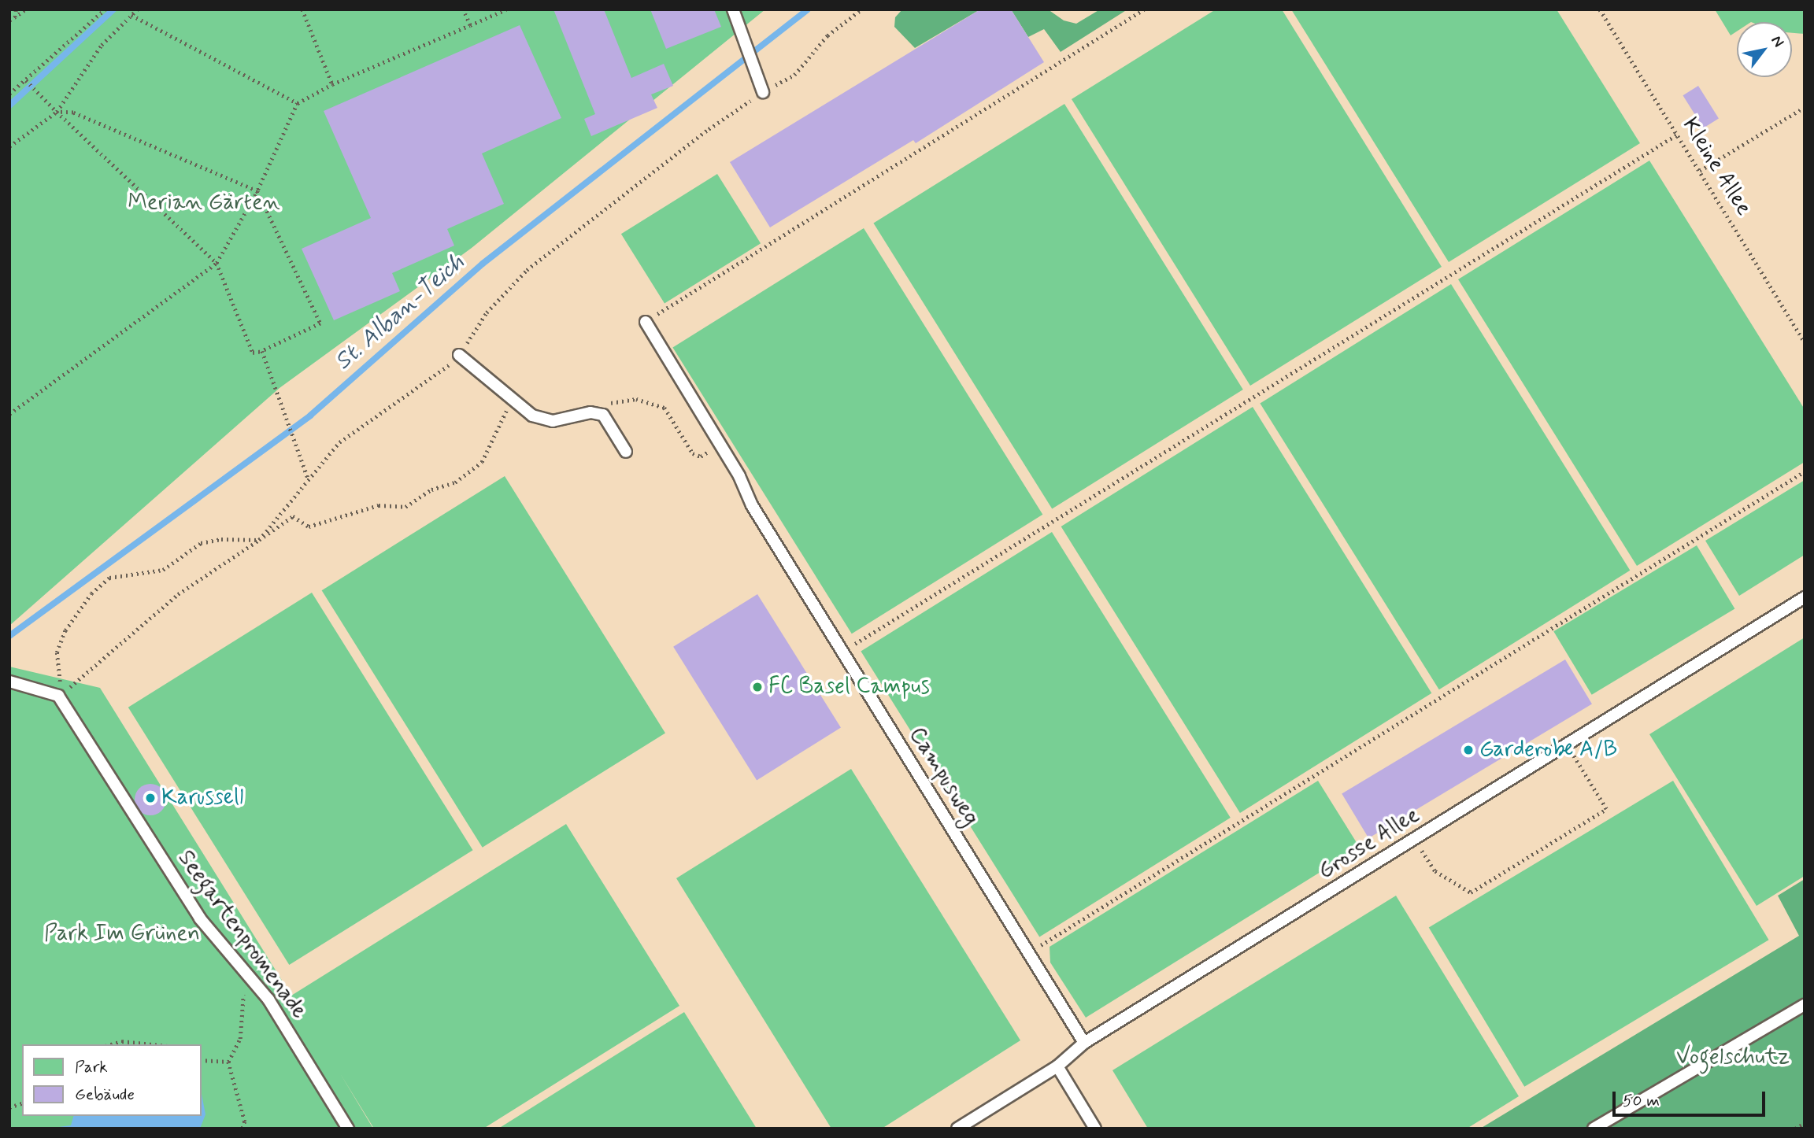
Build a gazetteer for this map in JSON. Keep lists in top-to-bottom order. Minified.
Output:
{"streets":{"lane":["Campusweg","Grosse Allee","Seegartenpromenade"],"path":["Kleine Allee"]},"crossings":[["Campusweg","Grosse Allee"]],"water":["St. Alban-Teich"],"parks":["Merian Gärten","Park Im Grünen","Vogelschutz"],"places":["FC Basel Campus","Garderobe A/B","Karussell"],"legend":["Park","Gebäude"],"scale_bar":"50 m","north":"top right"}
